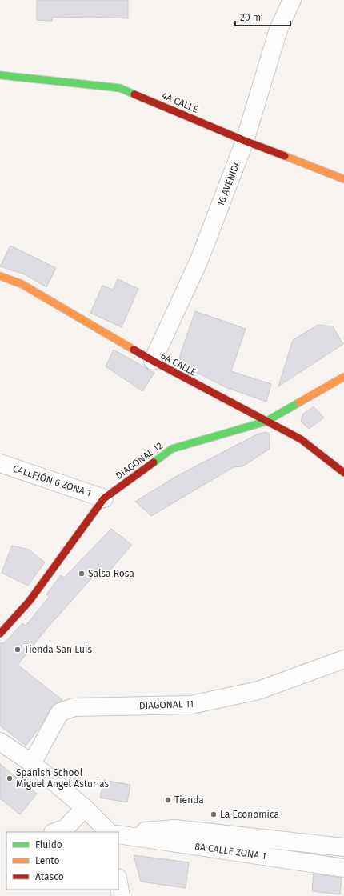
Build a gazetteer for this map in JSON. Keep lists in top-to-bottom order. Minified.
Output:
{"streets":{"main road":["4A CALLE","6A CALLE","DIAGONAL 12"],"street":["16 AVENIDA","CALLEJÓN 6 ZONA 1","DIAGONAL 11","8A CALLE ZONA 1"]},"crossings":[["4A CALLE","16 AVENIDA"],["16 AVENIDA","6A CALLE"],["6A CALLE","DIAGONAL 12"],["DIAGONAL 12","CALLEJÓN 6 ZONA 1"]],"places":["Salsa Rosa","Tienda San Luis","Spanish School Miguel Angel Asturias","Tienda","La Economica"],"legend":["Fluido","Lento","Atasco"],"scale_bar":"20 m"}
